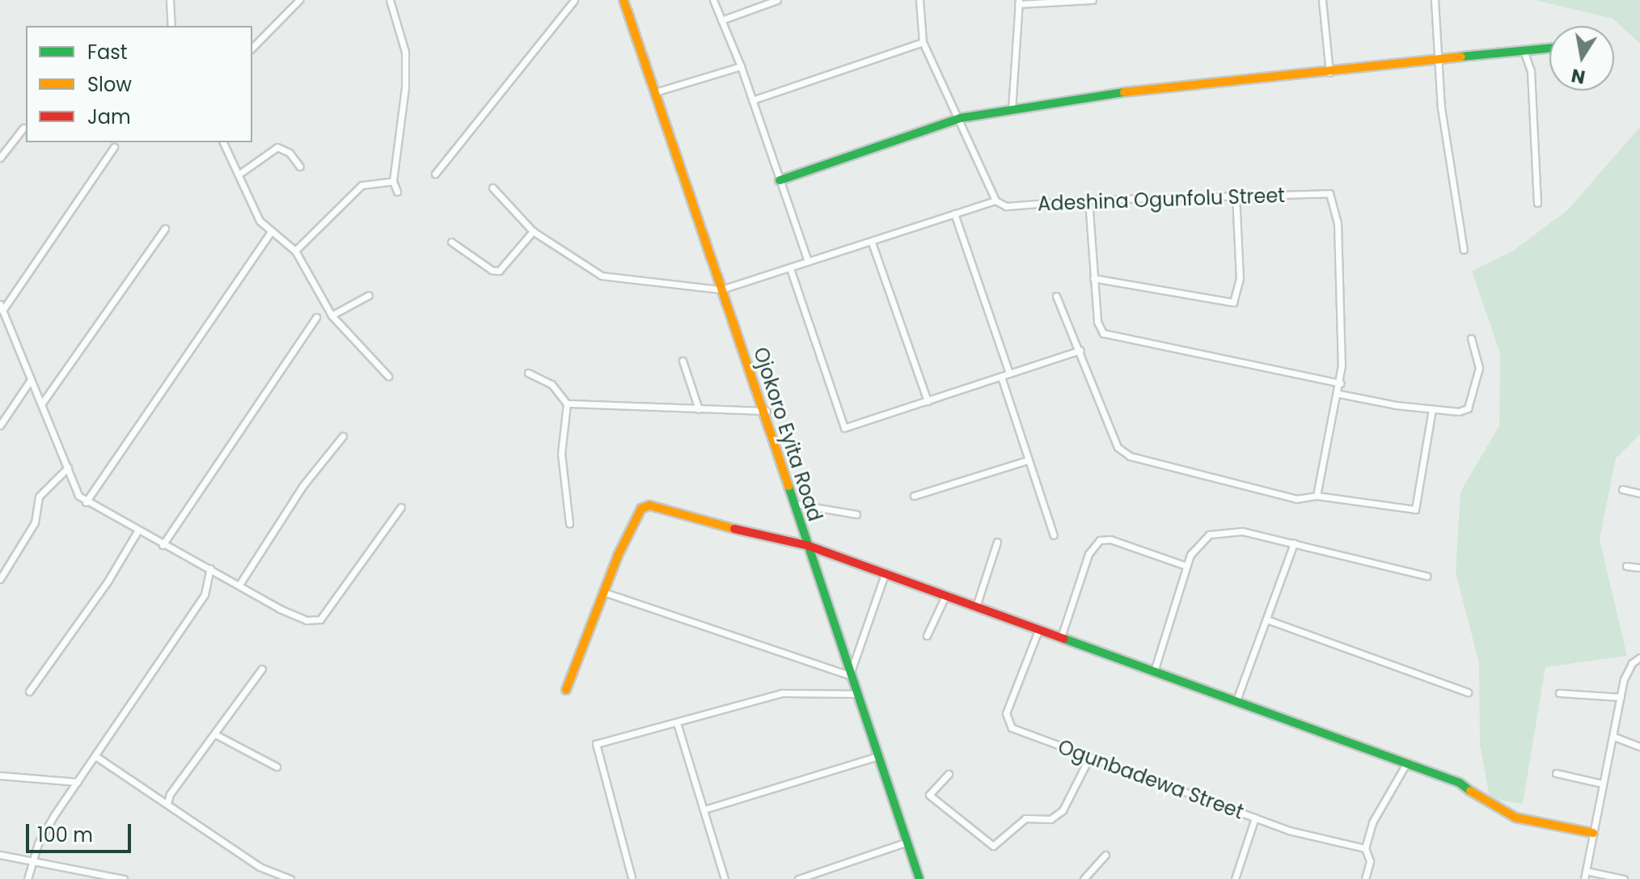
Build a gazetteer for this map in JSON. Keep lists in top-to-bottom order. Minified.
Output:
{"streets":{"street":["Adeshina Ogunfolu Street","Ojokoro Eyita Road","Ogunbadewa Street"]},"legend":["Fast","Slow","Jam"],"scale_bar":"100 m","north":"bottom"}
